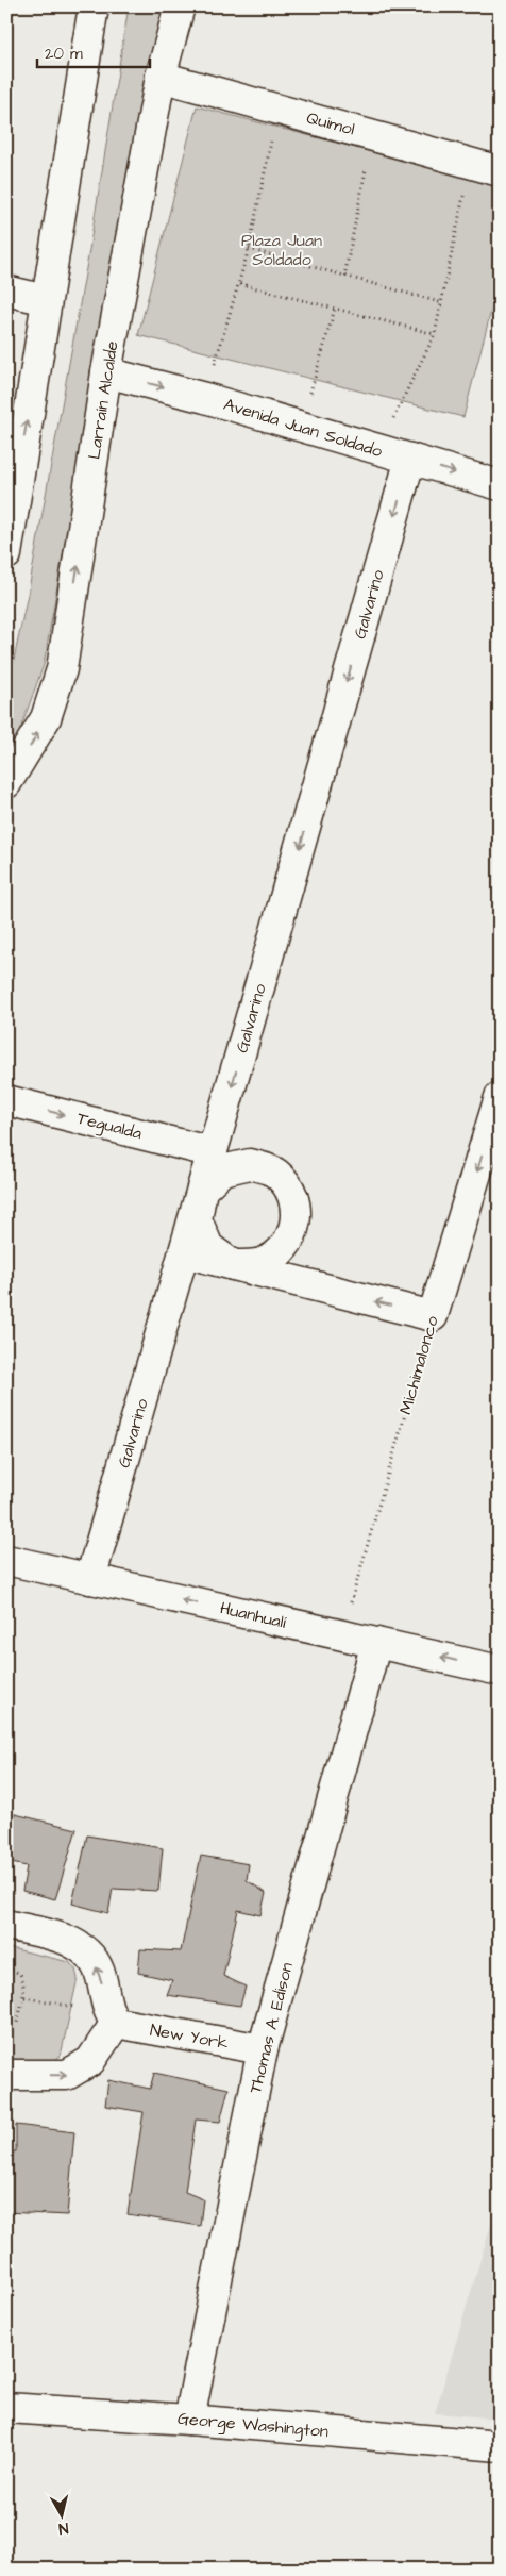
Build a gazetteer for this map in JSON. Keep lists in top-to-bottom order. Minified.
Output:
{"streets":{"street":["Quimol","Larraín Alcalde","Avenida Juan Soldado","Galvarino","Tegualda","Michimalonco","Huanhualí","Thomas A. Edison","New York","George Washington"]},"crossings":[["Quimol","Larraín Alcalde"],["Larraín Alcalde","Avenida Juan Soldado"],["Avenida Juan Soldado","Galvarino"],["Galvarino","Tegualda"],["Galvarino","Huanhualí"],["Michimalonco","Huanhualí"],["Huanhualí","Thomas A. Edison"],["Thomas A. Edison","New York"],["Thomas A. Edison","George Washington"]],"one_way":["Avenida Juan Soldado","Galvarino","Tegualda","Michimalonco","Huanhualí"],"parks":["Plaza Juan Soldado"],"scale_bar":"20 m","north":"bottom"}
